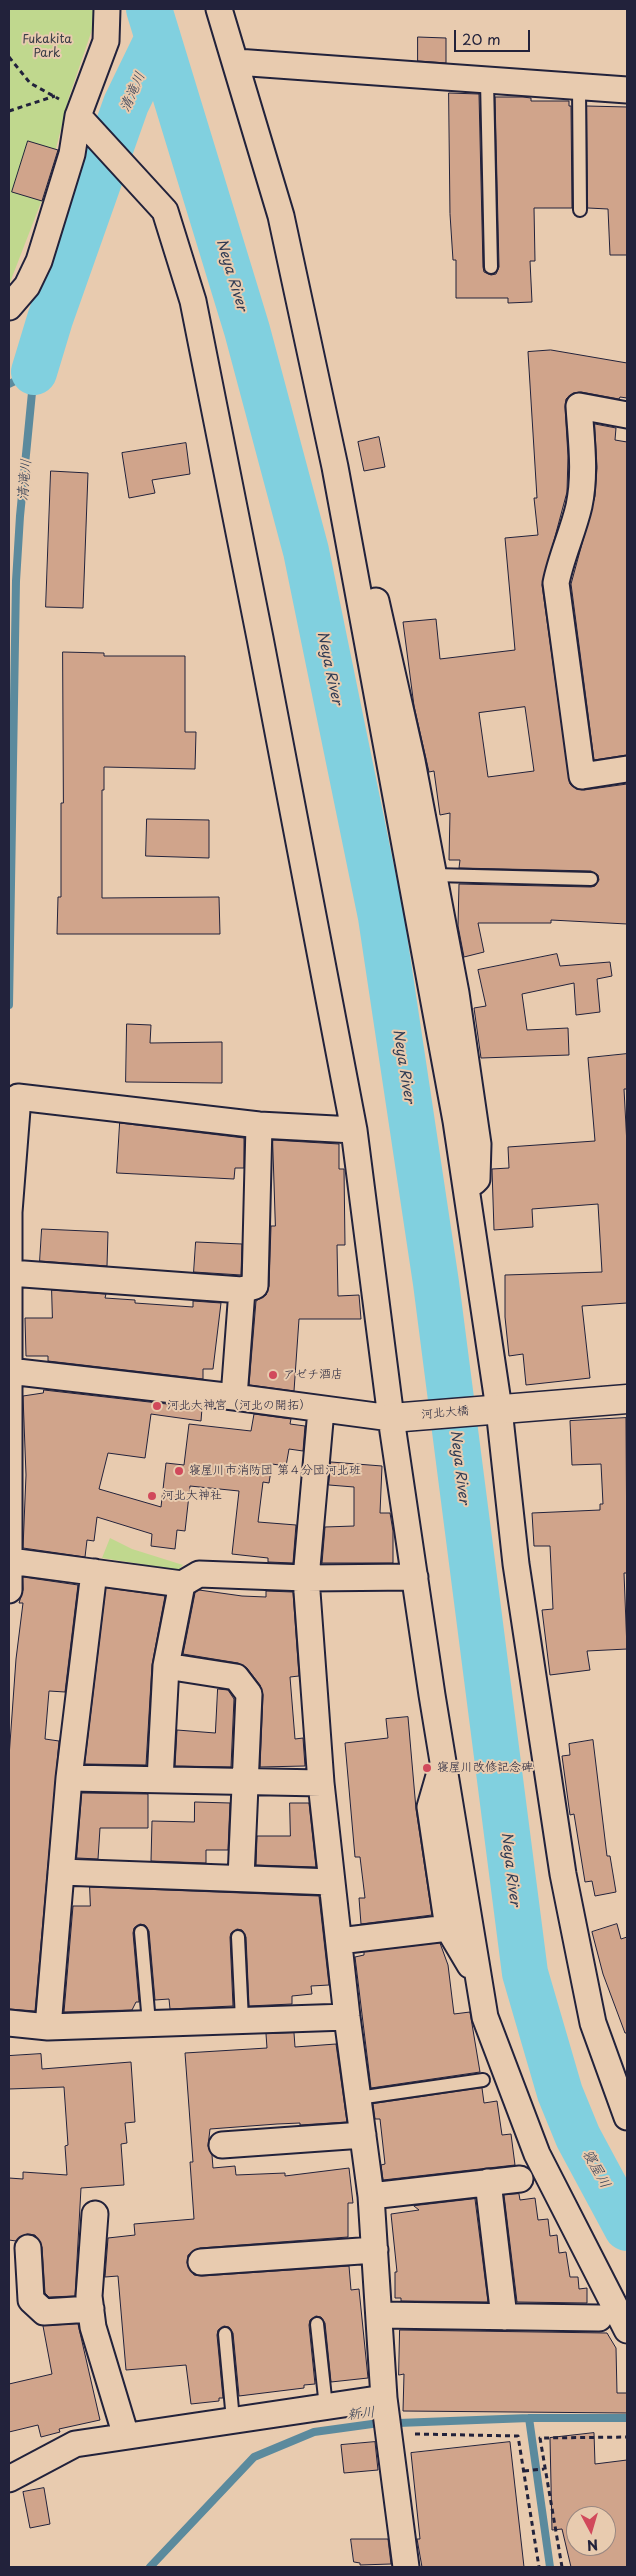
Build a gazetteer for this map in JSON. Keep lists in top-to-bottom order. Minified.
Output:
{"streets":{"street":["河北大橋"]},"water":["清滝川","Neya River","寝屋川","新川"],"parks":["Fukakita Park"],"places":["アゼチ酒店","河北大神宮（河北の開拓）","寝屋川市消防団 第４分団河北班","河北大神社","寝屋川改修記念碑"],"scale_bar":"20 m","north":"bottom"}
